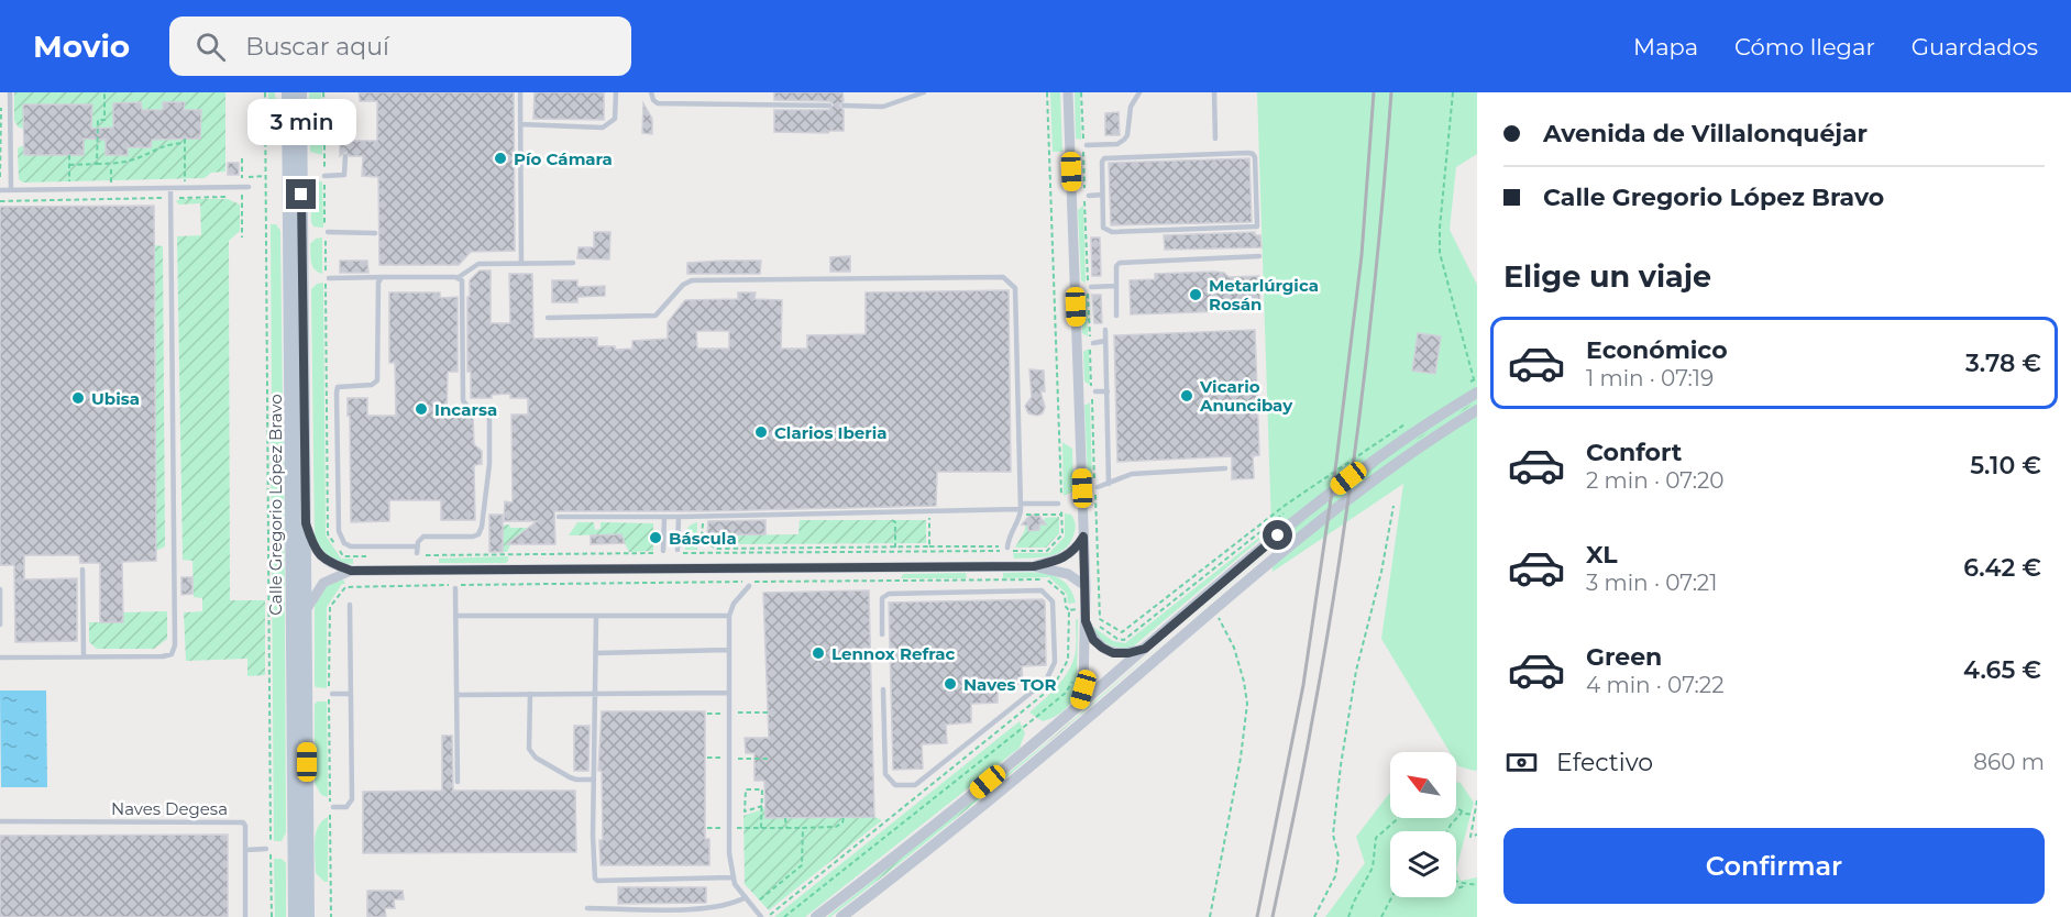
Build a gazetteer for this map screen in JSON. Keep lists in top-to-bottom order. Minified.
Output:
{"streets":{"main road":["Calle Gregorio López Bravo"],"lane":["Naves Degesa"]},"places":["Pío Cámara","Metarlúrgica Rosán","Vicario Anuncibay","Ubisa","Incarsa","Clarios Iberia","Báscula","Lennox Refrac","Naves TOR"],"north":"top left","page":{"header":"Movio","search":"Buscar aquí","nav":["Mapa","Cómo llegar","Guardados"],"banner":["Avenida de Villalonquéjar","Calle Gregorio López Bravo"],"bubble":"3 min","heading":"Elige un viaje","list":[{"name":"Económico","note":"1 min · 07:19","value":"3.78 €"},{"name":"Confort","note":"2 min · 07:20","value":"5.10 €"},{"name":"XL","note":"3 min · 07:21","value":"6.42 €"},{"name":"Green","note":"4 min · 07:22","value":"4.65 €"}],"pay":["Efectivo","860 m"],"buttons":"Confirmar"}}
